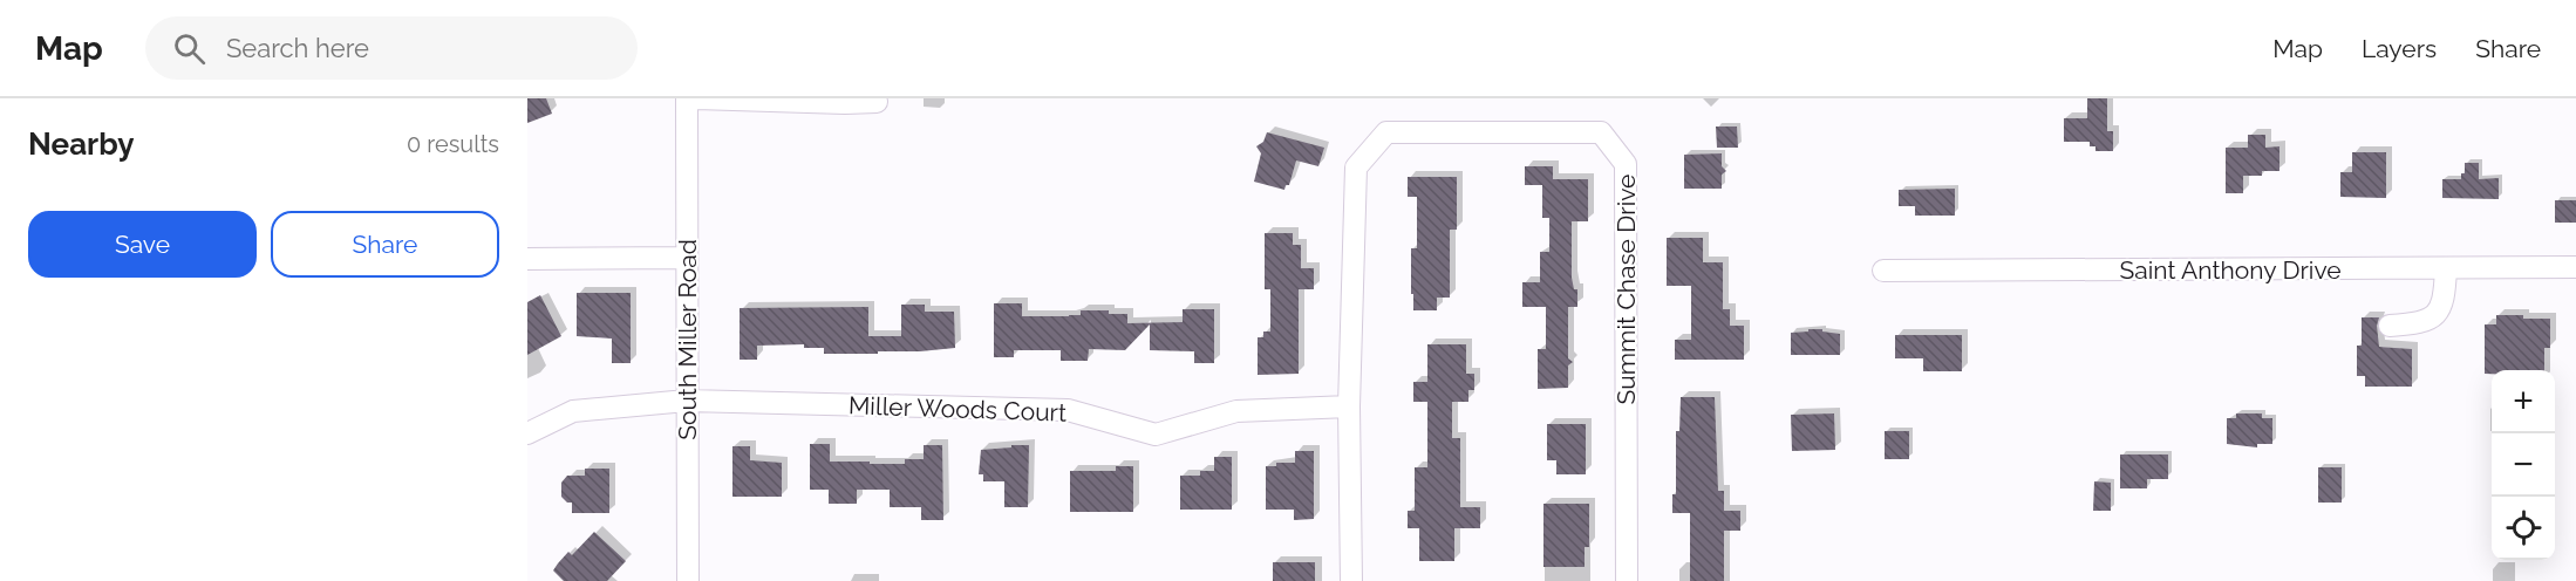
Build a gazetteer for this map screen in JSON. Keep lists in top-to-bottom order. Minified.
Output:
{"streets":{"street":["Saint Anthony Drive","Summit Chase Drive","South Miller Road","Miller Woods Court"]},"crossings":[["Summit Chase Drive","Miller Woods Court"],["South Miller Road","Miller Woods Court"]],"page":{"header":"Map","search":"Search here","nav":["Map","Layers","Share"],"heading":["Nearby","0 results"],"buttons":["Save","Share"],"map_buttons":["+","−"]}}
